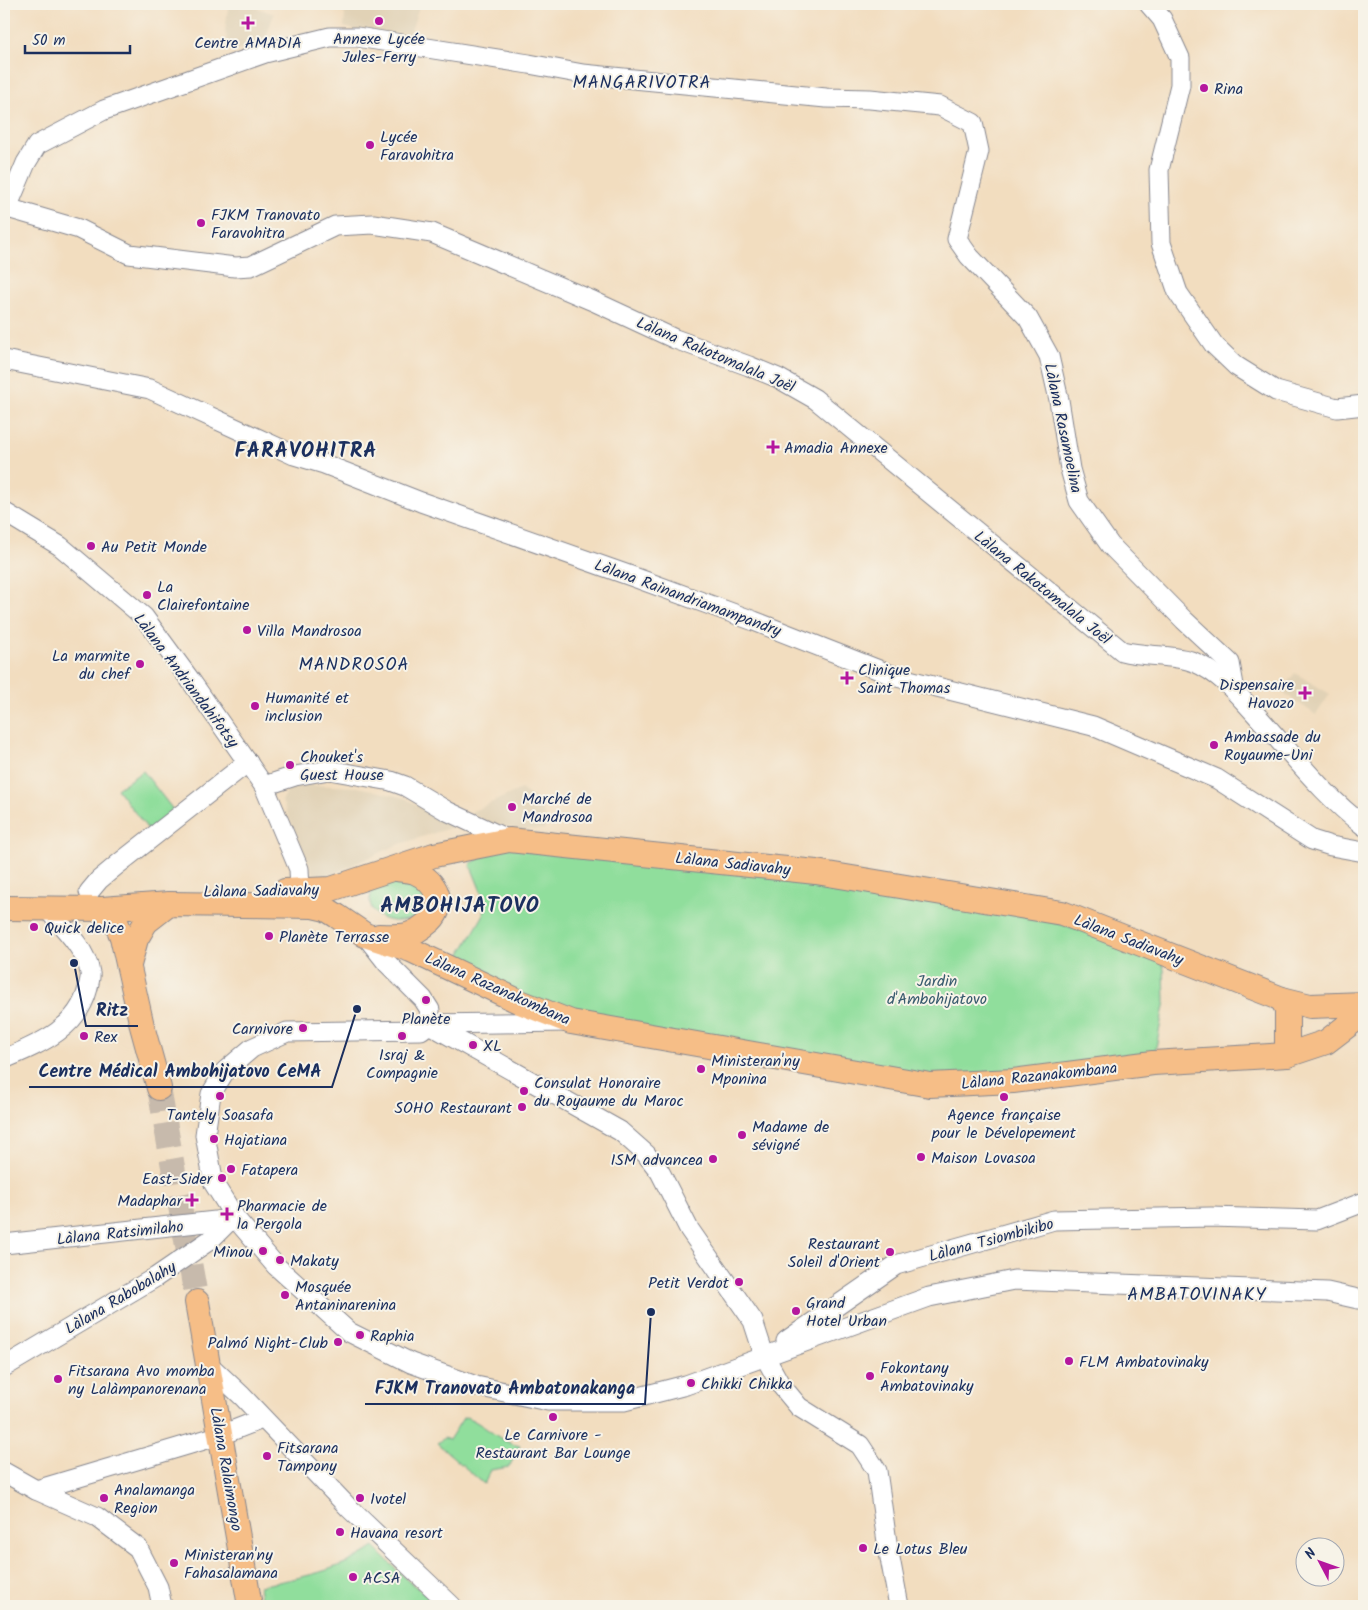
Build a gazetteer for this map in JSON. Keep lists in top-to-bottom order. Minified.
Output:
{"streets":{"main road":["Làlana Sadiavahy","Làlana Razanakombana","Làlana Ralaimongo"],"street":["Làlana Rakotomalala Joël","Làlana Rasamoelina","Làlana Rainandriamampandry","Làlana Andriandahifotsy","Làlana Ratsimilaho","Làlana Tsiombikibo","Làlana Rabobalahy"]},"crossings":[["Làlana Rakotomalala Joël","Làlana Rasamoelina"],["Làlana Sadiavahy","Làlana Razanakombana"],["Làlana Ratsimilaho","Làlana Rabobalahy"]],"districts":["MANGARIVOTRA","FARAVOHITRA","MANDROSOA","AMBOHIJATOVO","AMBATOVINAKY"],"parks":["Jardin d'Ambohijatovo"],"places":{"other":["Annexe Lycée Jules-Ferry","Rina","Lycée Faravohitra","FJKM Tranovato Faravohitra","Au Petit Monde","La Clairefontaine","Villa Mandrosoa","La marmite du chef","Humanité et inclusion","Ambassade du Royaume-Uni","Chouket's Guest House","Marché de Mandrosoa","Quick delice","Planète Terrasse","Ritz","Planète","Centre Médical Ambohijatovo CeMA","Carnivore","Rex","Israj & Compagnie","XL","Ministeran'ny Mponina","Consulat Honoraire du Royaume du Maroc","Tantely Soasafa","Agence française pour le Dévelopement","SOHO Restaurant","Madame de sévigné","Hajatiana","Maison Lovasoa","ISM advancea","Fatapera","East-Sider","Minou","Restaurant Soleil d'Orient","Makaty","Petit Verdot","Mosquée Antaninarenina","Grand Hotel Urban","FJKM Tranovato Ambatonakanga","Raphia","Palmó Night-Club","FLM Ambatovinaky","Fokontany Ambatovinaky","Fitsarana Avo momba ny Lalàmpanorenana","Chikki Chikka","Le Carnivore - Restaurant Bar Lounge","Fitsarana Tampony","Analamanga Region","Ivotel","Havana resort","Le Lotus Bleu","Ministeran'ny Fahasalamana","ACSA"],"health":["Centre AMADIA","Amadia Annexe","Clinique Saint Thomas","Dispensaire Havozo","Madaphar","Pharmacie de la Pergola"]},"scale_bar":"50 m","north":"top left"}
